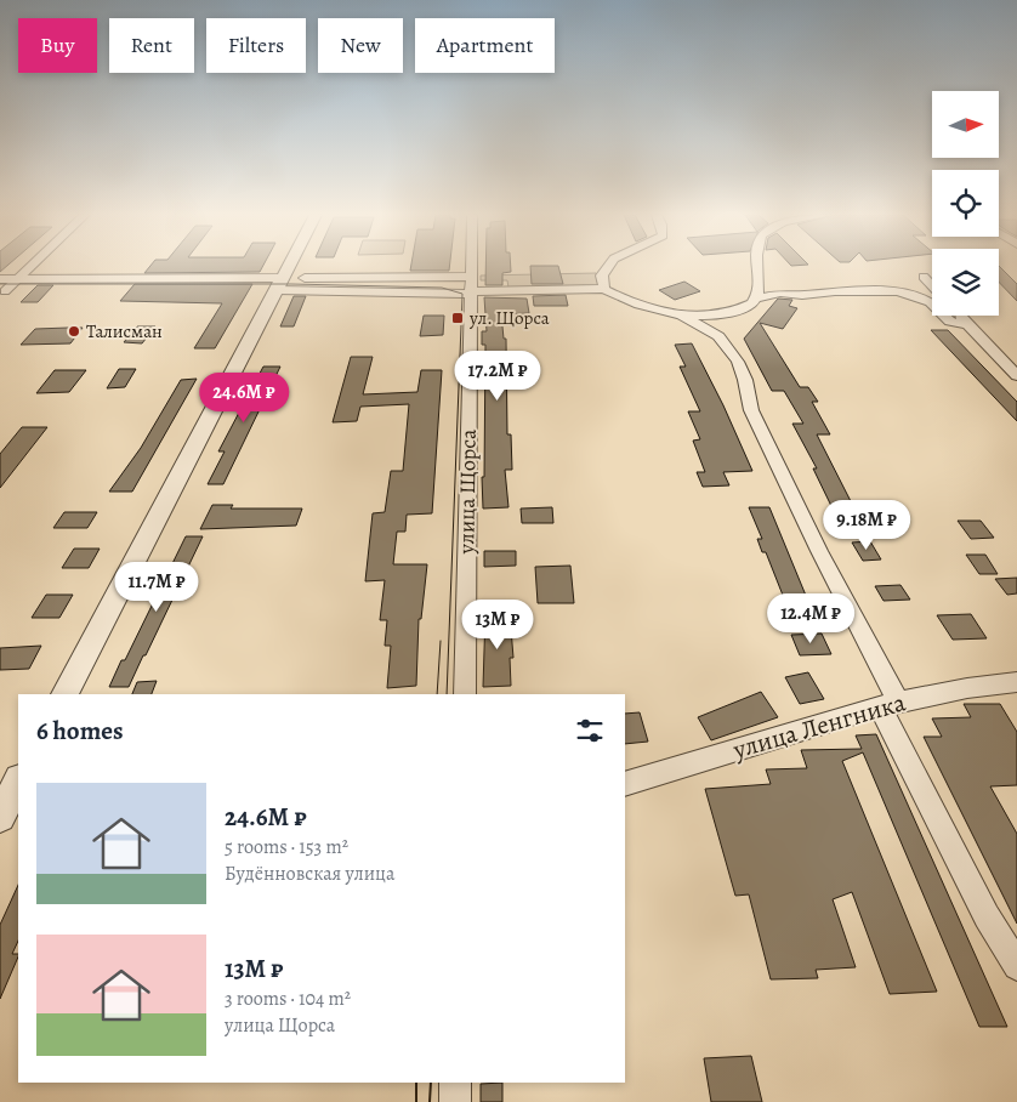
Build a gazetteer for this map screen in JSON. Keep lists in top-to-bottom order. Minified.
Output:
{"streets":{"street":["улица Щорса","улица Ленгника"]},"places":{"transit":["ул. Щорса"],"other":["Талисман"]},"north":"right","page":{"chip":["Buy","Rent","Filters","New","Apartment"],"price":["17.2M ₽","24.6M ₽","9.18M ₽","11.7M ₽","12.4M ₽","13M ₽"],"heading":"6 homes","list":[{"name":"24.6M ₽","note":"5 rooms · 153 m² · Будённовская улица"},{"name":"13M ₽","note":"3 rooms · 104 m² · улица Щорса"}]}}
